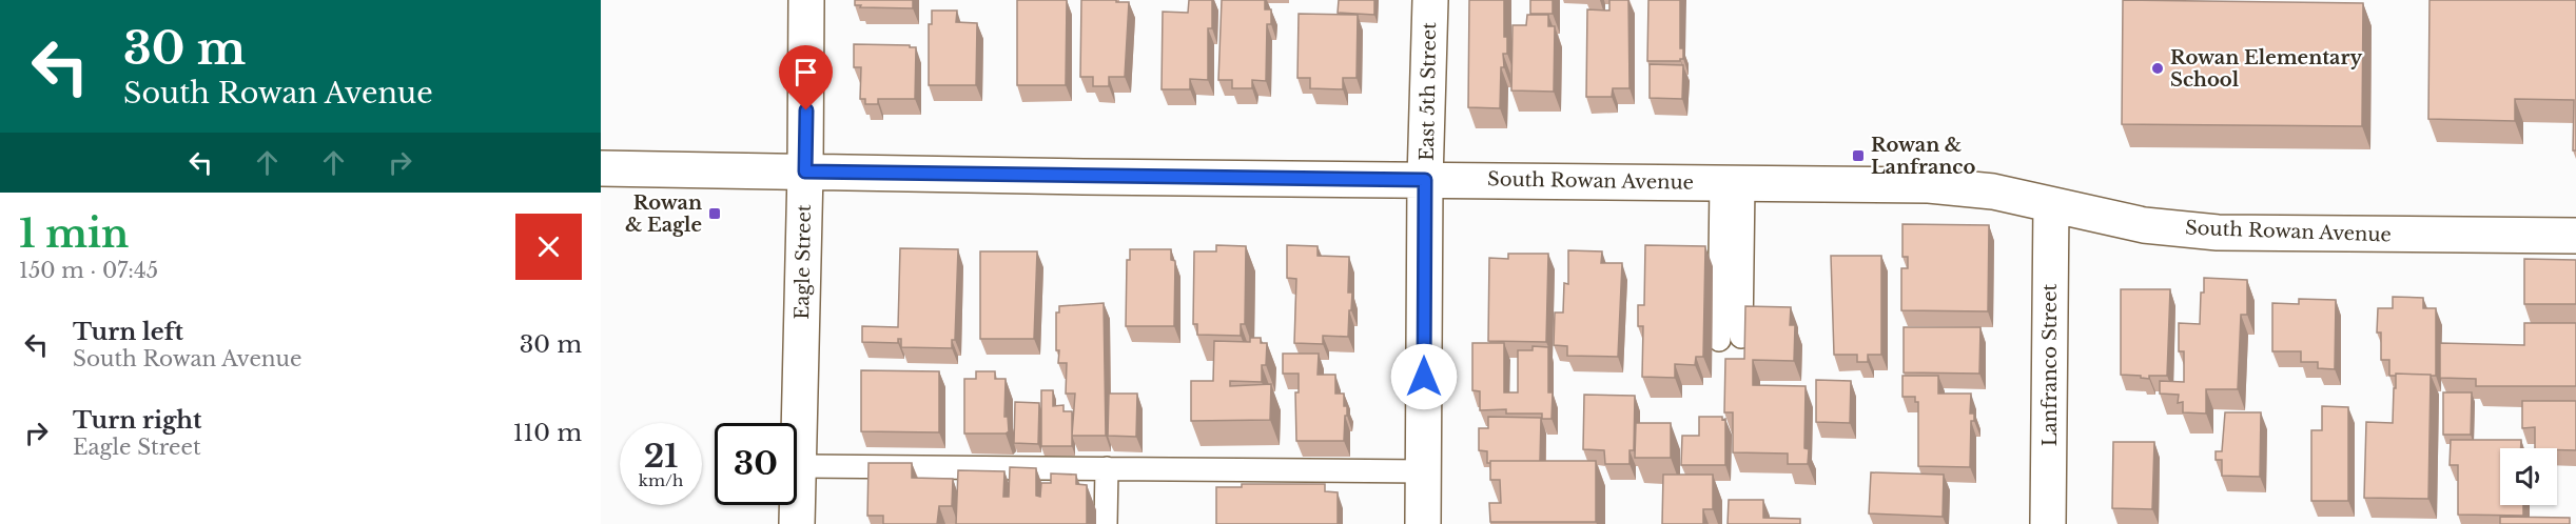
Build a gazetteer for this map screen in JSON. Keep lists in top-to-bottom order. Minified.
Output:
{"streets":{"street":["East 5th Street","South Rowan Avenue","Eagle Street","Lanfranco Street"]},"crossings":[["East 5th Street","South Rowan Avenue"],["South Rowan Avenue","Eagle Street"],["South Rowan Avenue","Lanfranco Street"]],"places":{"other":["Rowan Elementary School"],"transit":["Rowan & Lanfranco","Rowan & Eagle"]},"page":{"turn":["30 m","South Rowan Avenue"],"heading":["1 min","150 m · 07:45"],"list":[{"name":"Turn left","note":"South Rowan Avenue","value":"30 m"},{"name":"Turn right","note":"Eagle Street","value":"110 m"}],"speed":"21 km/h","limit":"30"}}
